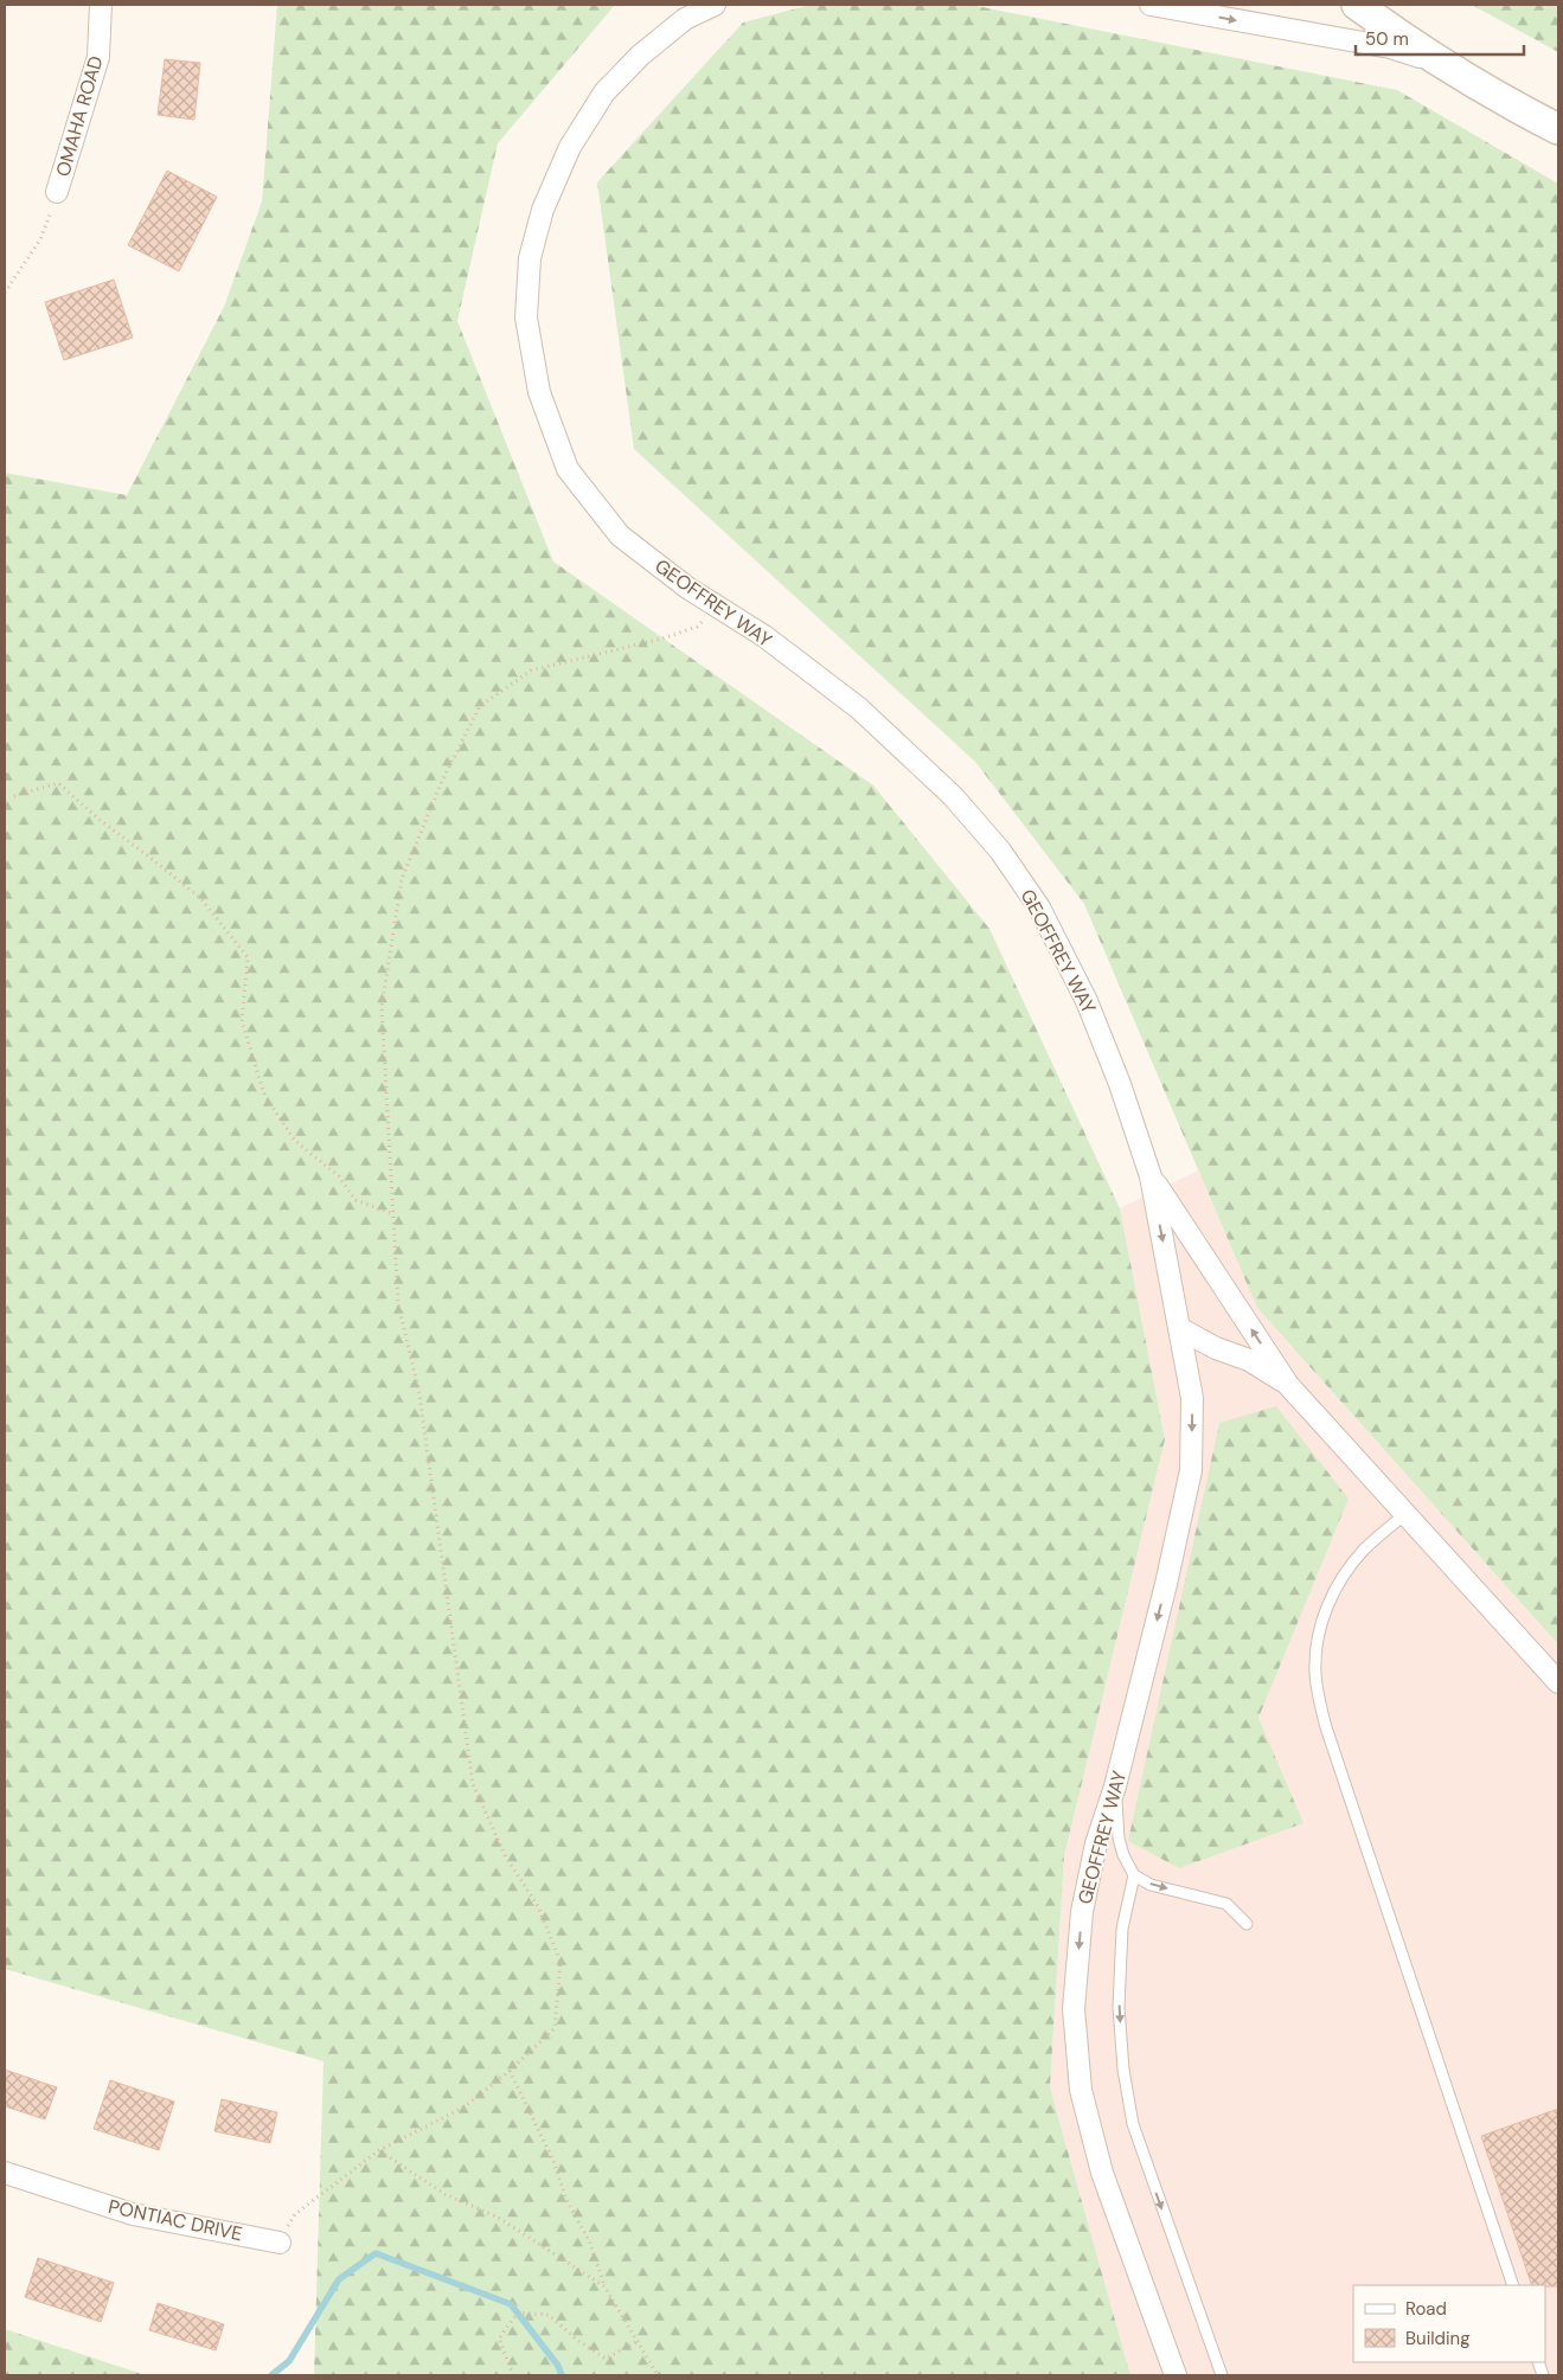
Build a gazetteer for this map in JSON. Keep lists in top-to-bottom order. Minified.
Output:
{"streets":{"street":["OMAHA ROAD","GEOFFREY WAY","PONTIAC DRIVE"]},"legend":["Road","Building"],"scale_bar":"50 m"}
